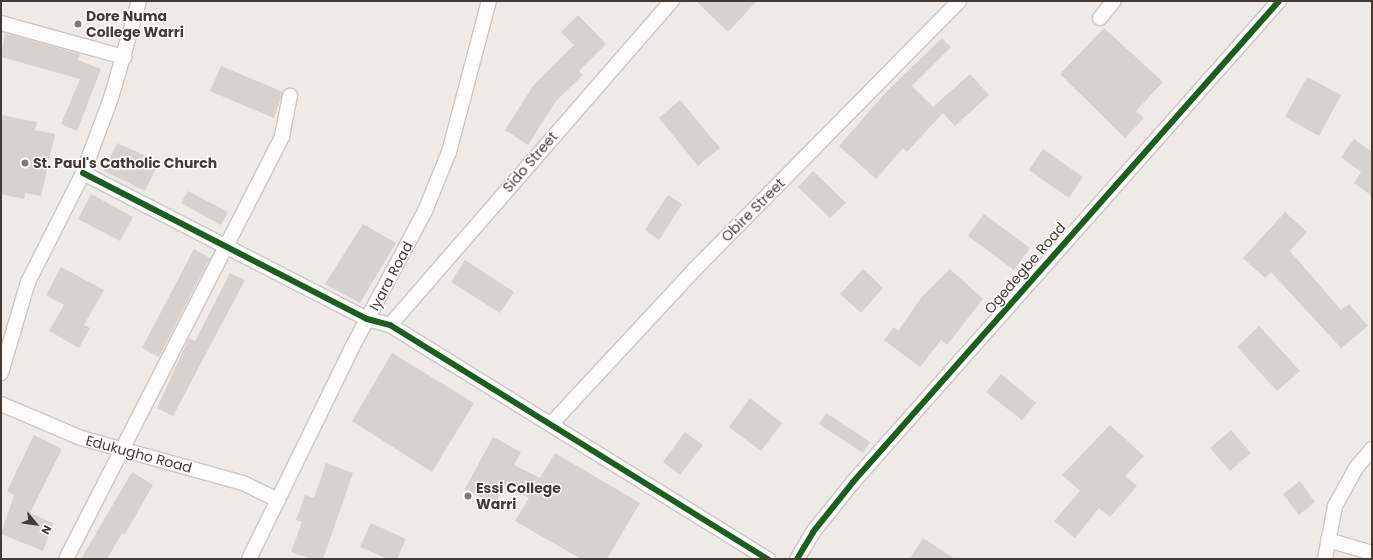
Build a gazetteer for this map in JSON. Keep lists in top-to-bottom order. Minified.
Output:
{"streets":{"street":["Sido Street","Obire Street","Ogedegbe Road","Iyara Road","Edukugho Road"]},"crossings":[["Iyara Road","Edukugho Road"]],"places":["Dore Numa College Warri","St. Paul's Catholic Church","Essi College Warri"],"north":"bottom right"}
